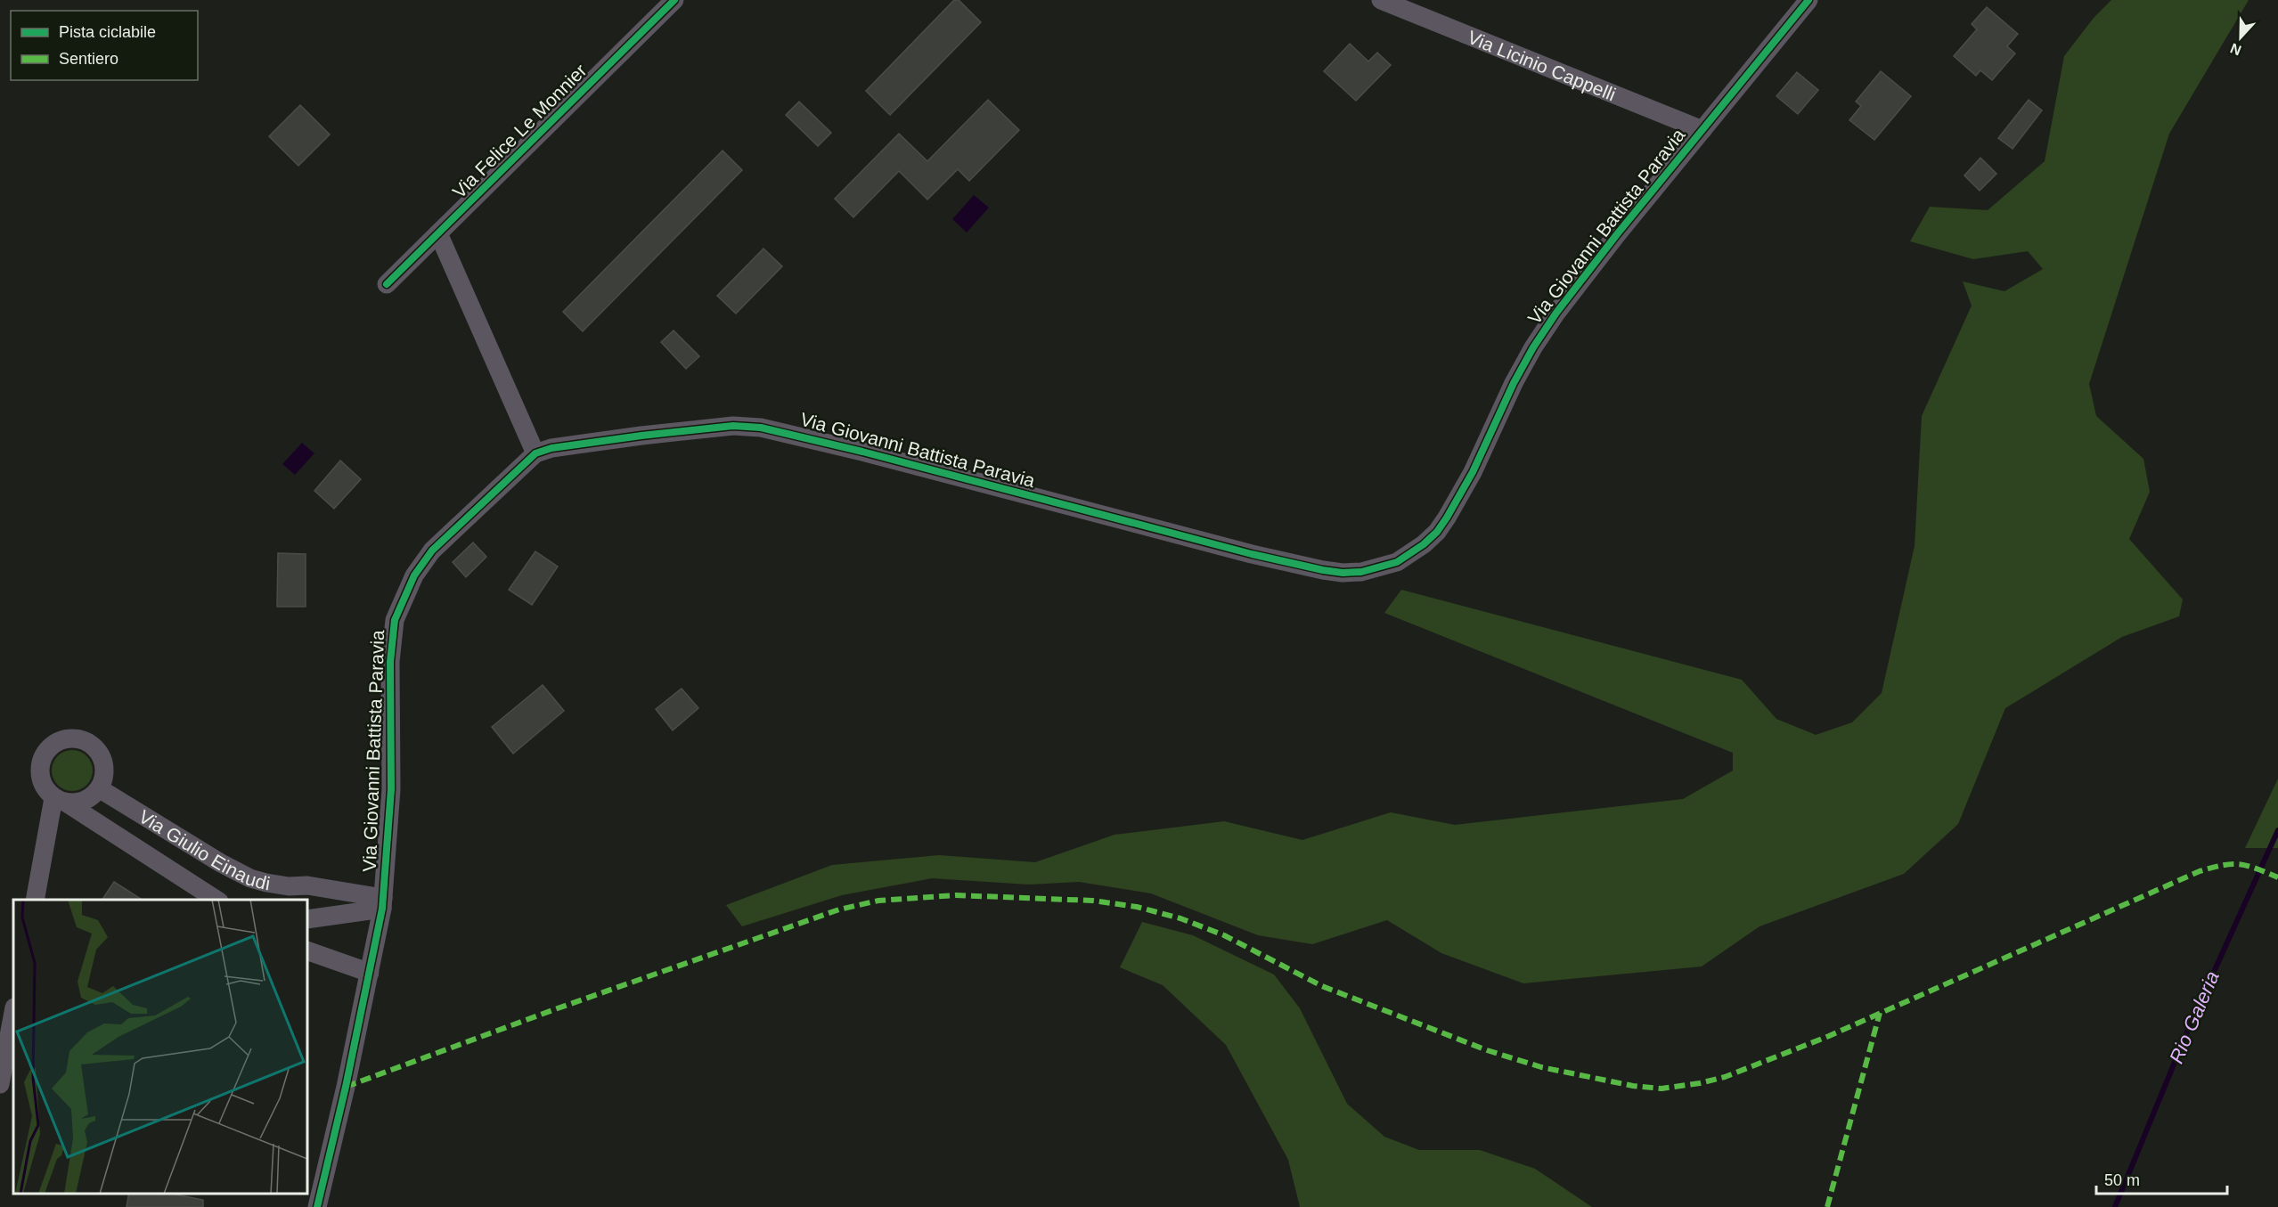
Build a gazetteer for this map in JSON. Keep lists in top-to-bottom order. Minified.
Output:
{"streets":{"street":["Via Licinio Cappelli","Via Felice Le Monnier","Via Giovanni Battista Paravia","Via Giulio Einaudi"]},"crossings":[["Via Licinio Cappelli","Via Giovanni Battista Paravia"],["Via Giovanni Battista Paravia","Via Giulio Einaudi"]],"water":["Rio Galeria"],"legend":["Pista ciclabile","Sentiero"],"scale_bar":"50 m","north":"bottom"}
